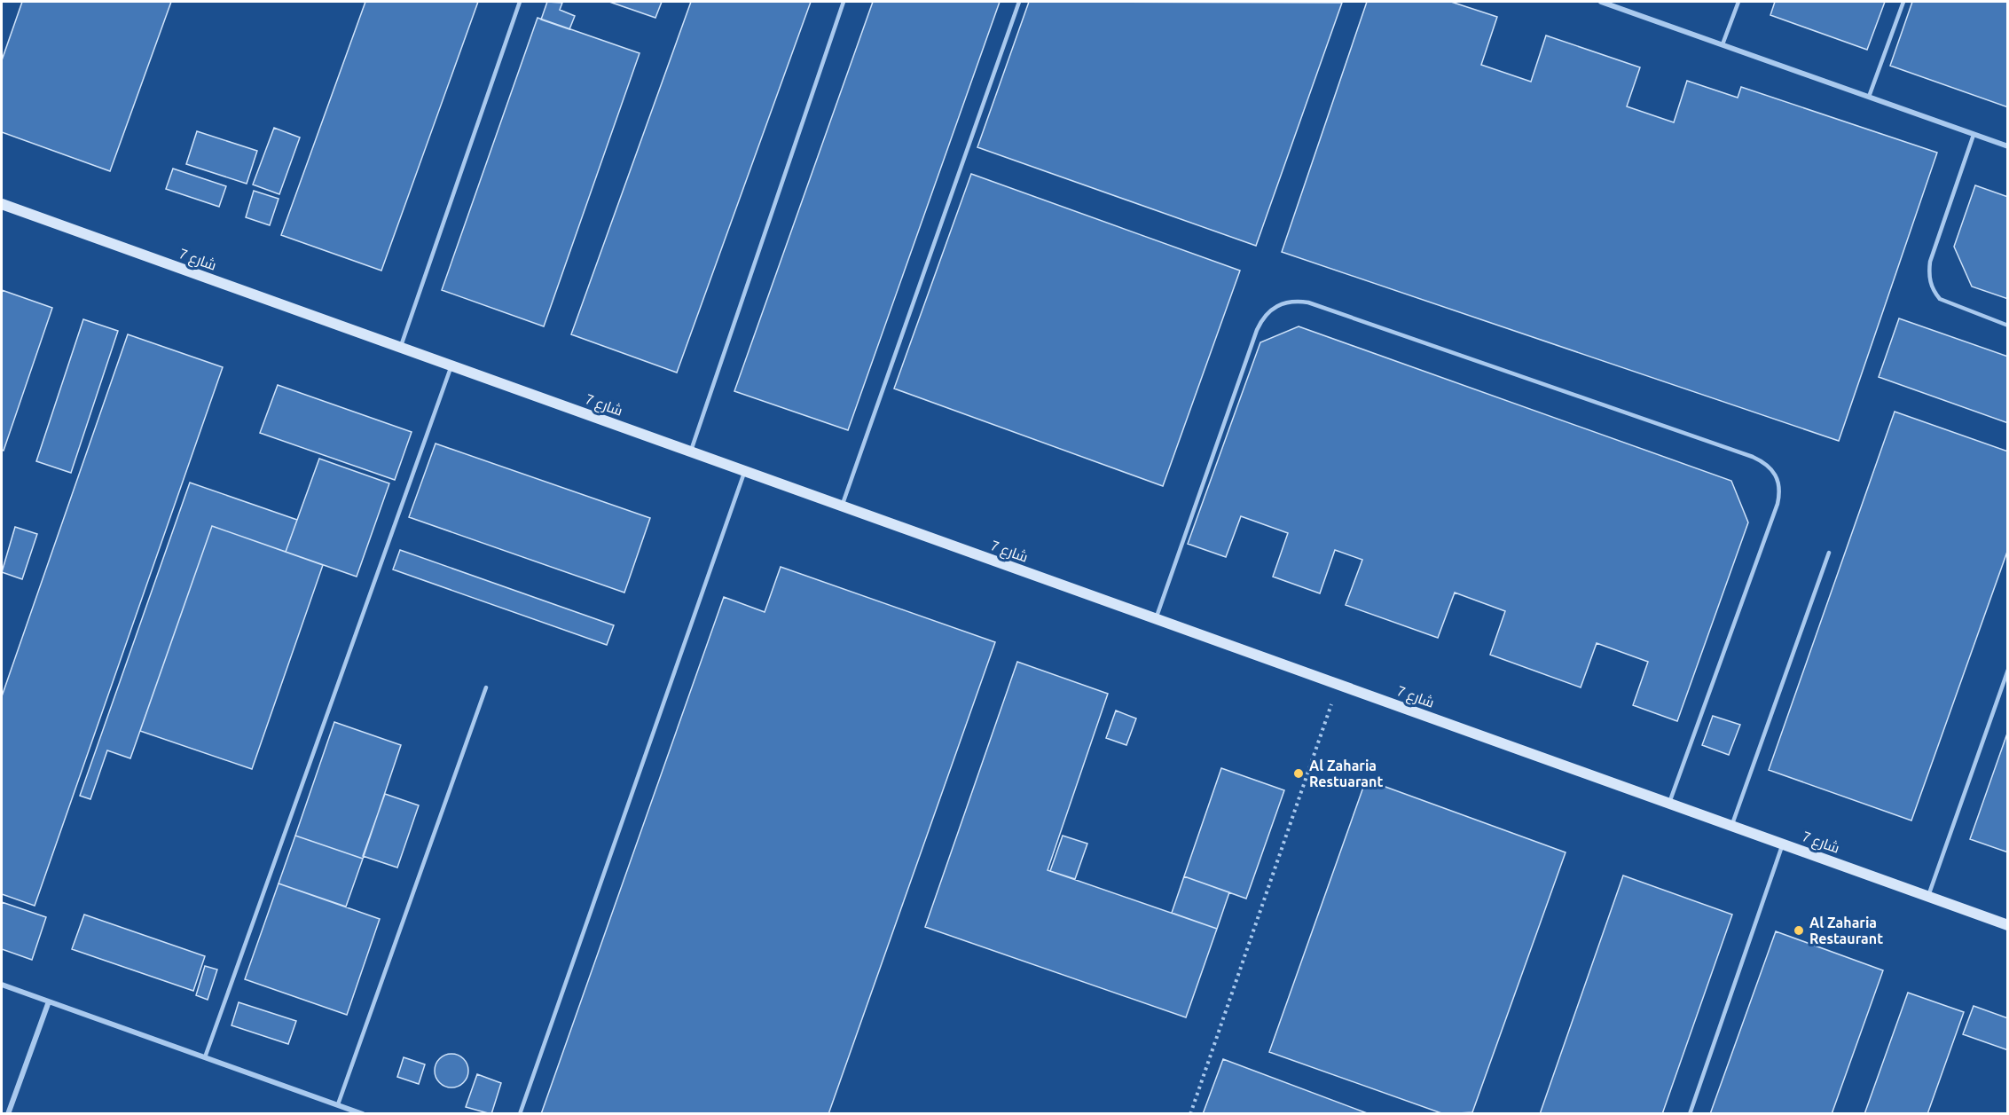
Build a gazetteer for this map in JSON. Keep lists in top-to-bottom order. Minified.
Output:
{"streets":{"street":["شارع 7"]},"places":["Al Zaharia Restuarant","Al Zaharia Restaurant"]}
